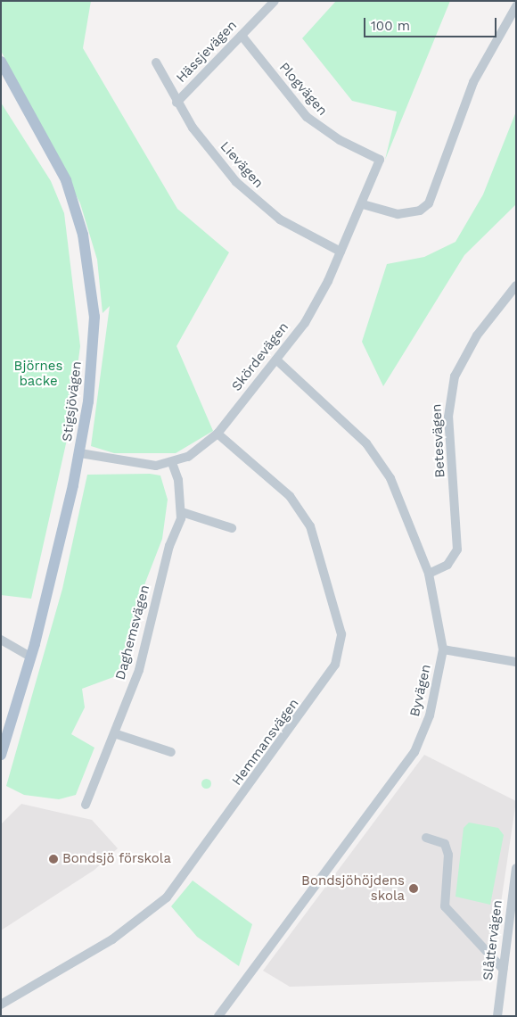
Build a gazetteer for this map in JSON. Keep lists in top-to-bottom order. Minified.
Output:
{"streets":{"main road":["Stigsjövägen"],"street":["Hässjevägen","Plogvägen","Lievägen","Skördevägen","Betesvägen","Daghemsvägen","Byvägen","Hemmansvägen","Slåttervägen"]},"crossings":[["Hässjevägen","Plogvägen"],["Hässjevägen","Lievägen"],["Plogvägen","Skördevägen"],["Lievägen","Skördevägen"],["Skördevägen","Stigsjövägen"],["Skördevägen","Daghemsvägen"],["Skördevägen","Byvägen"],["Skördevägen","Hemmansvägen"],["Betesvägen","Byvägen"]],"parks":["Björnes backe"],"places":["Bondsjö förskola","Bondsjöhöjdens skola"],"scale_bar":"100 m"}
